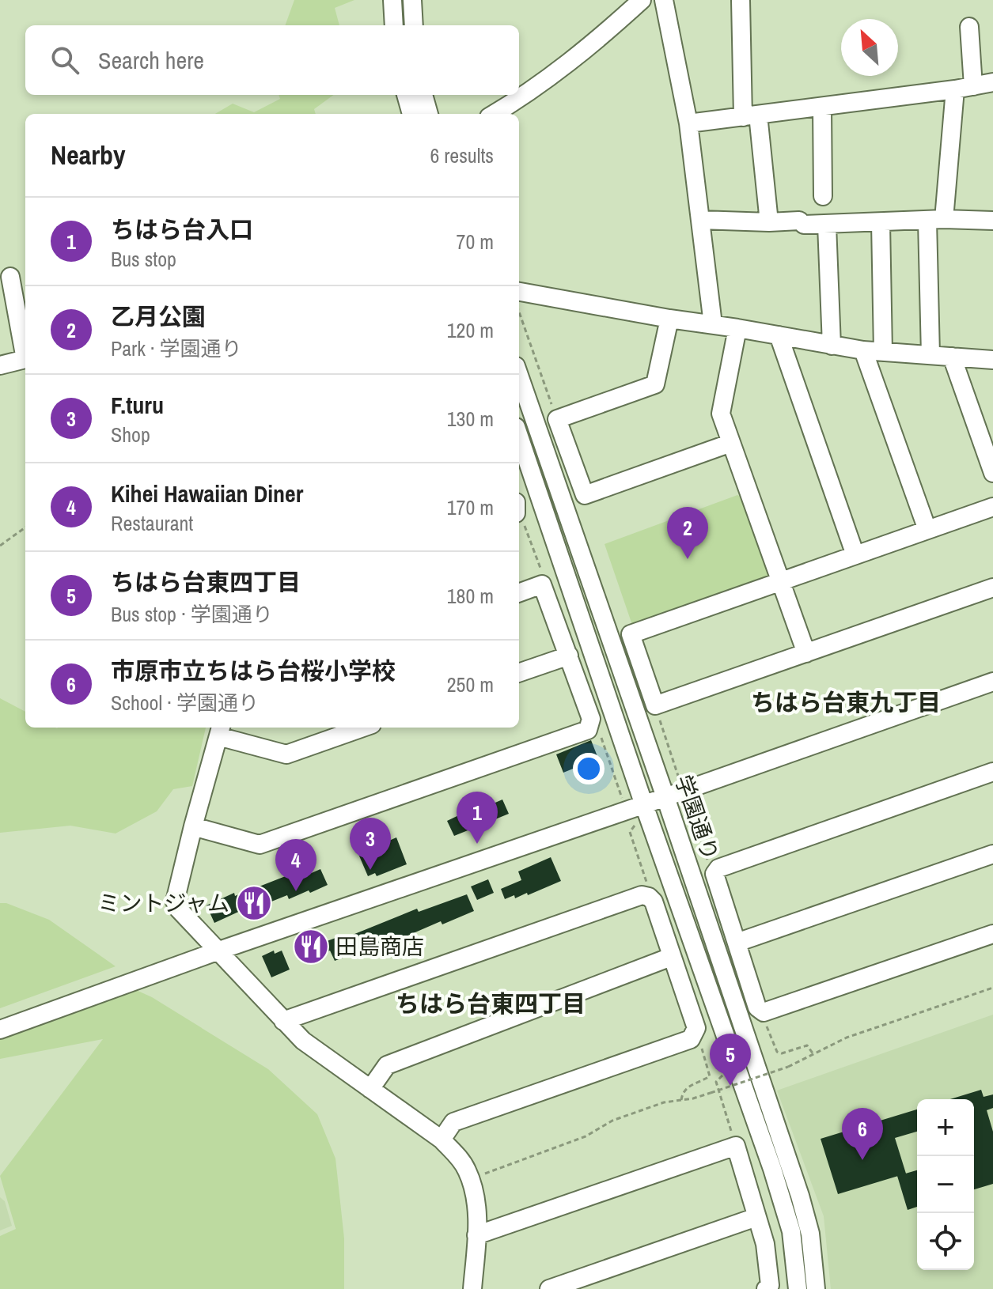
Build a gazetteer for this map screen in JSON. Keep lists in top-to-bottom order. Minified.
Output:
{"streets":{"street":["学園通り"]},"districts":["ちはら台東九丁目","ちはら台東四丁目"],"places":{"restaurant":["ミントジャム","田島商店"]},"north":"top left","page":{"search":"Search here","heading":["Nearby","6 results"],"list":[{"mark":"1","name":"ちはら台入口","note":"Bus stop","value":"70 m"},{"mark":"2","name":"乙月公園","note":"Park · 学園通り","value":"120 m"},{"mark":"3","name":"F.turu","note":"Shop","value":"130 m"},{"mark":"4","name":"Kihei Hawaiian Diner","note":"Restaurant","value":"170 m"},{"mark":"5","name":"ちはら台東四丁目","note":"Bus stop · 学園通り","value":"180 m"},{"mark":"6","name":"市原市立ちはら台桜小学校","note":"School · 学園通り","value":"250 m"}],"pins":["2","1","3","4","5","6"],"map_buttons":["+","−"]}}
